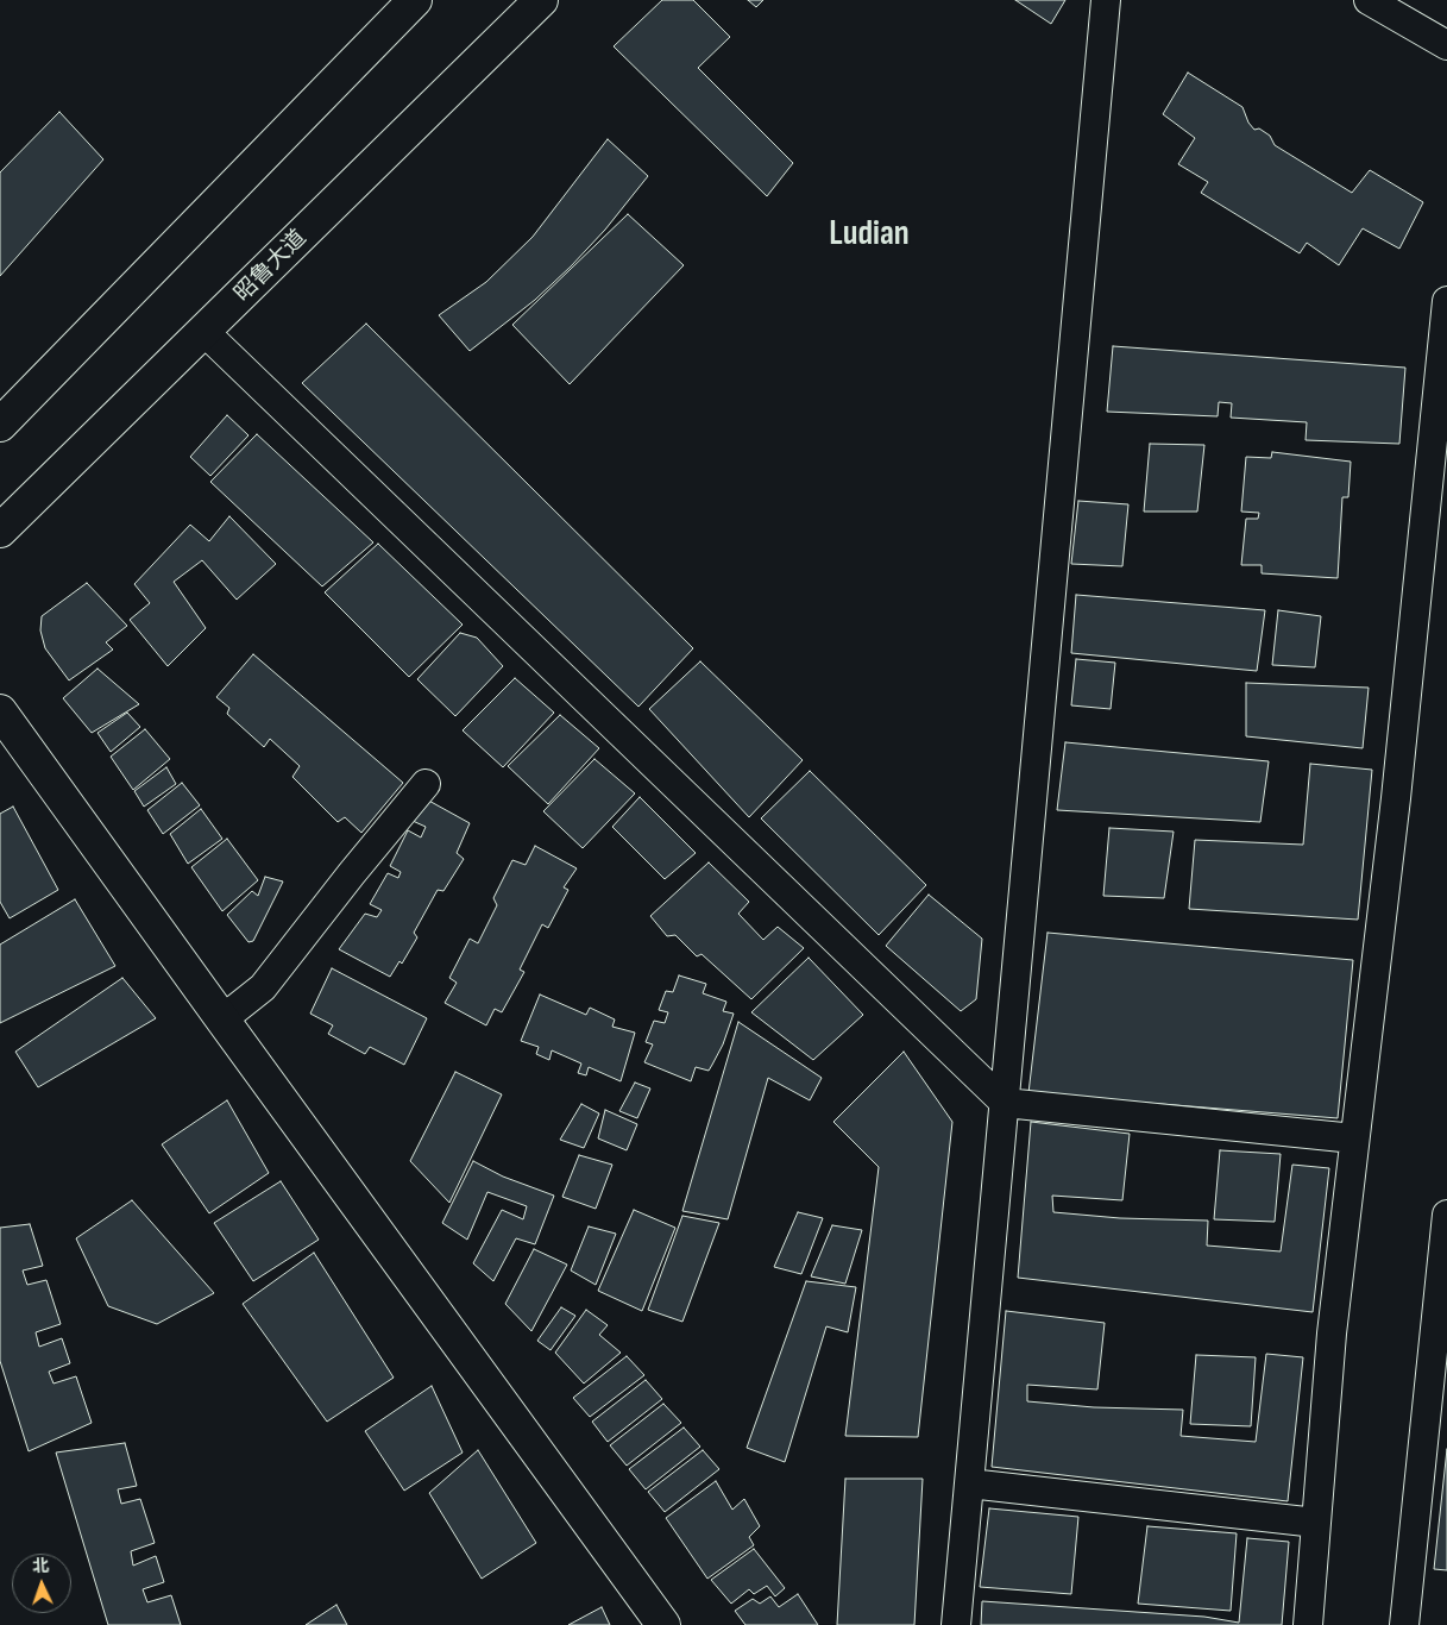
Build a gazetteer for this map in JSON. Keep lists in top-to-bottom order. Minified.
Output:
{"streets":{"main road":["昭鲁大道"]},"districts":["Ludian"],"north":"top"}
